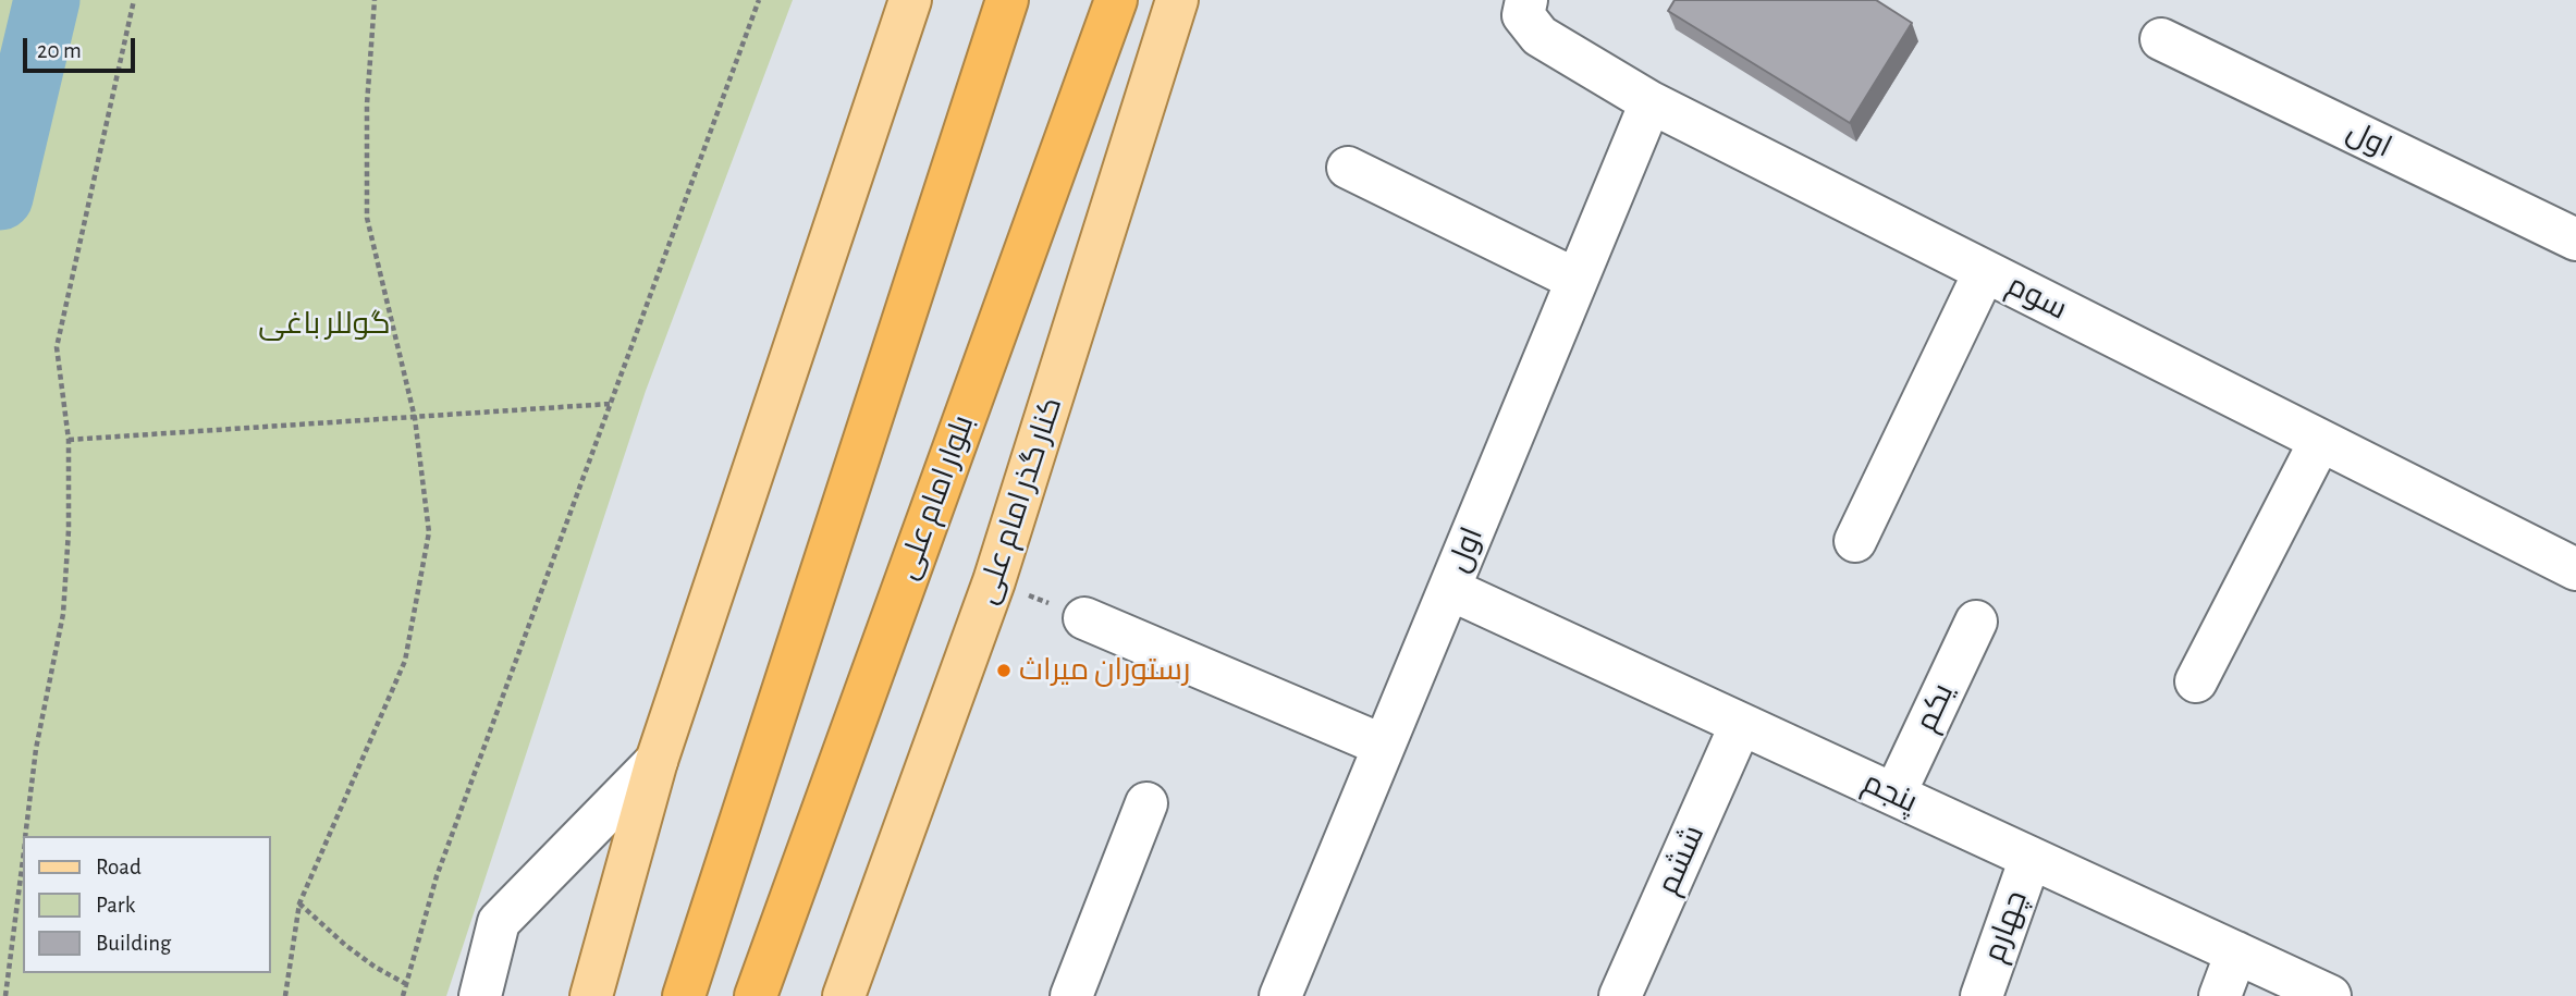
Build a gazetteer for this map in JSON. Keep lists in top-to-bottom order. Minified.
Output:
{"streets":{"highway":["بلوار امام علی"],"main road":["کنار گذر امام علی"],"street":["اول","سوم","یکم","پنجم","ششم","چهارم"]},"crossings":[["اول","سوم"],["اول","پنجم"],["یکم","پنجم"],["پنجم","ششم"],["پنجم","چهارم"]],"parks":["گوللر باغی"],"places":["رستوران میراث"],"legend":["Road","Park","Building"],"scale_bar":"20 m"}
